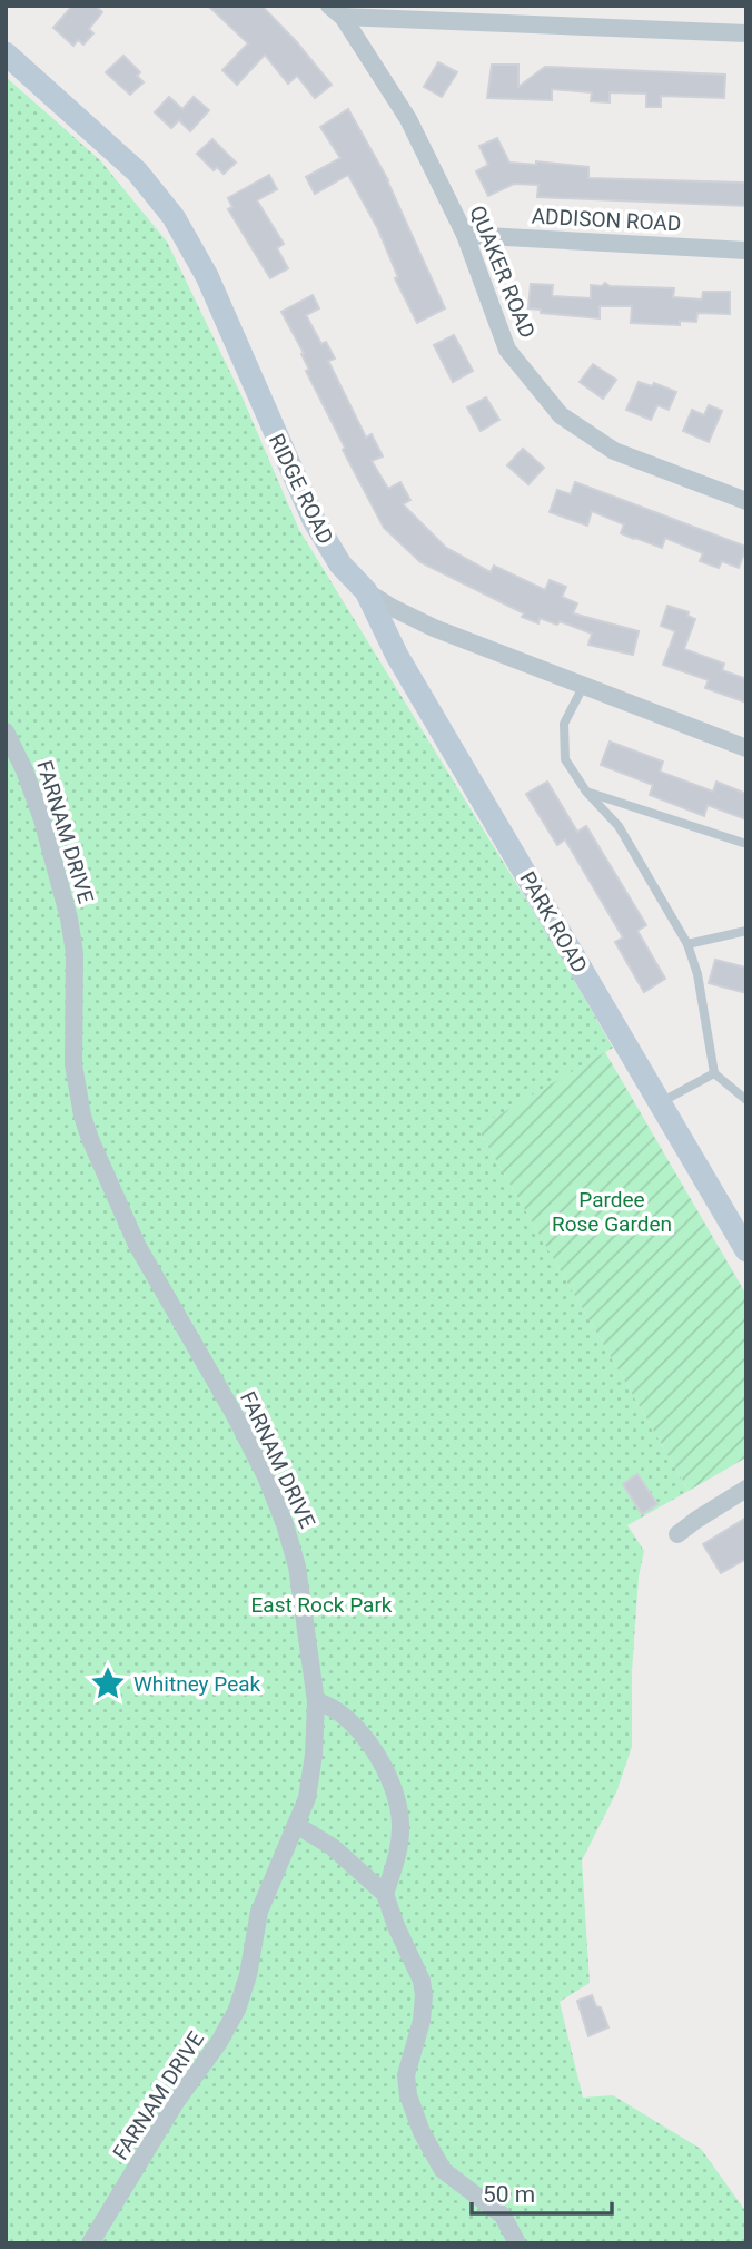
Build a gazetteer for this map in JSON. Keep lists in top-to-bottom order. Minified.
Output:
{"streets":{"main road":["RIDGE ROAD","PARK ROAD"],"street":["ADDISON ROAD","QUAKER ROAD","FARNAM DRIVE"]},"crossings":[["ADDISON ROAD","QUAKER ROAD"],["RIDGE ROAD","PARK ROAD"]],"parks":["Pardee Rose Garden","East Rock Park"],"places":{"place":["Whitney Peak"]},"scale_bar":"50 m"}
